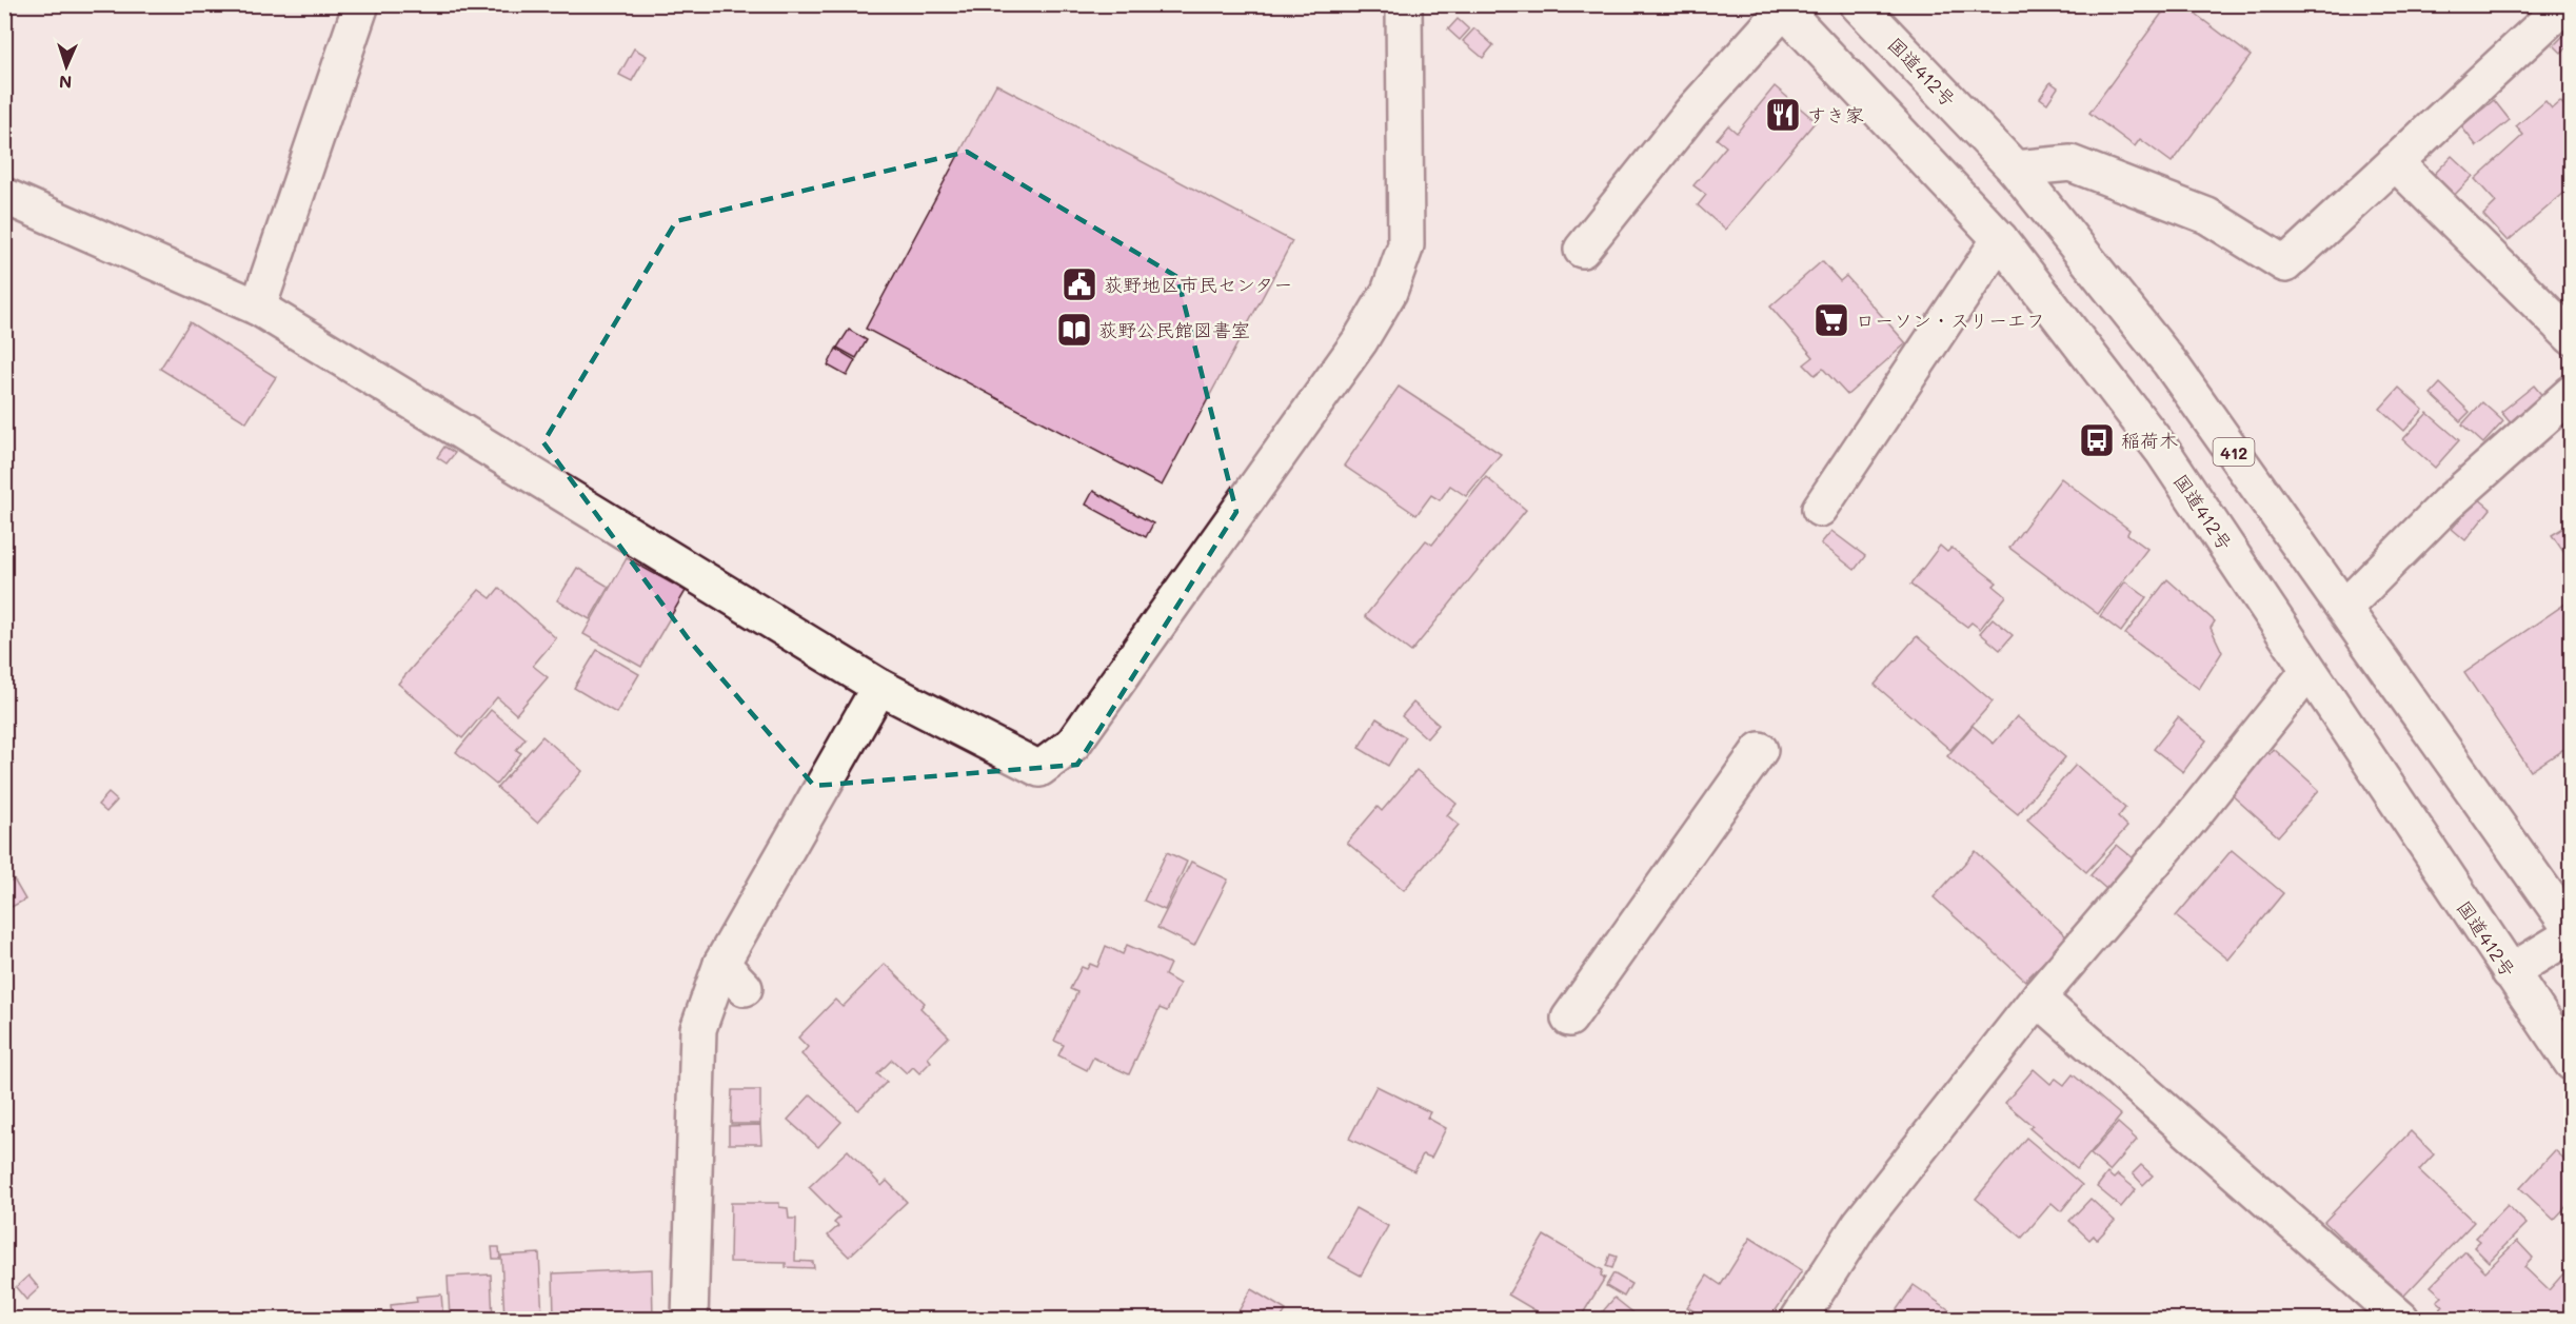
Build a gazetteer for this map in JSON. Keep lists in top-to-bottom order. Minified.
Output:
{"streets":{"main road":["国道412号","412"]},"places":{"restaurant":["すき家"],"public building":["荻野地区市民センター"],"supermarket":["ローソン・スリーエフ"],"library":["荻野公民館図書室"],"bus stop":["稲荷木"]},"north":"bottom"}
